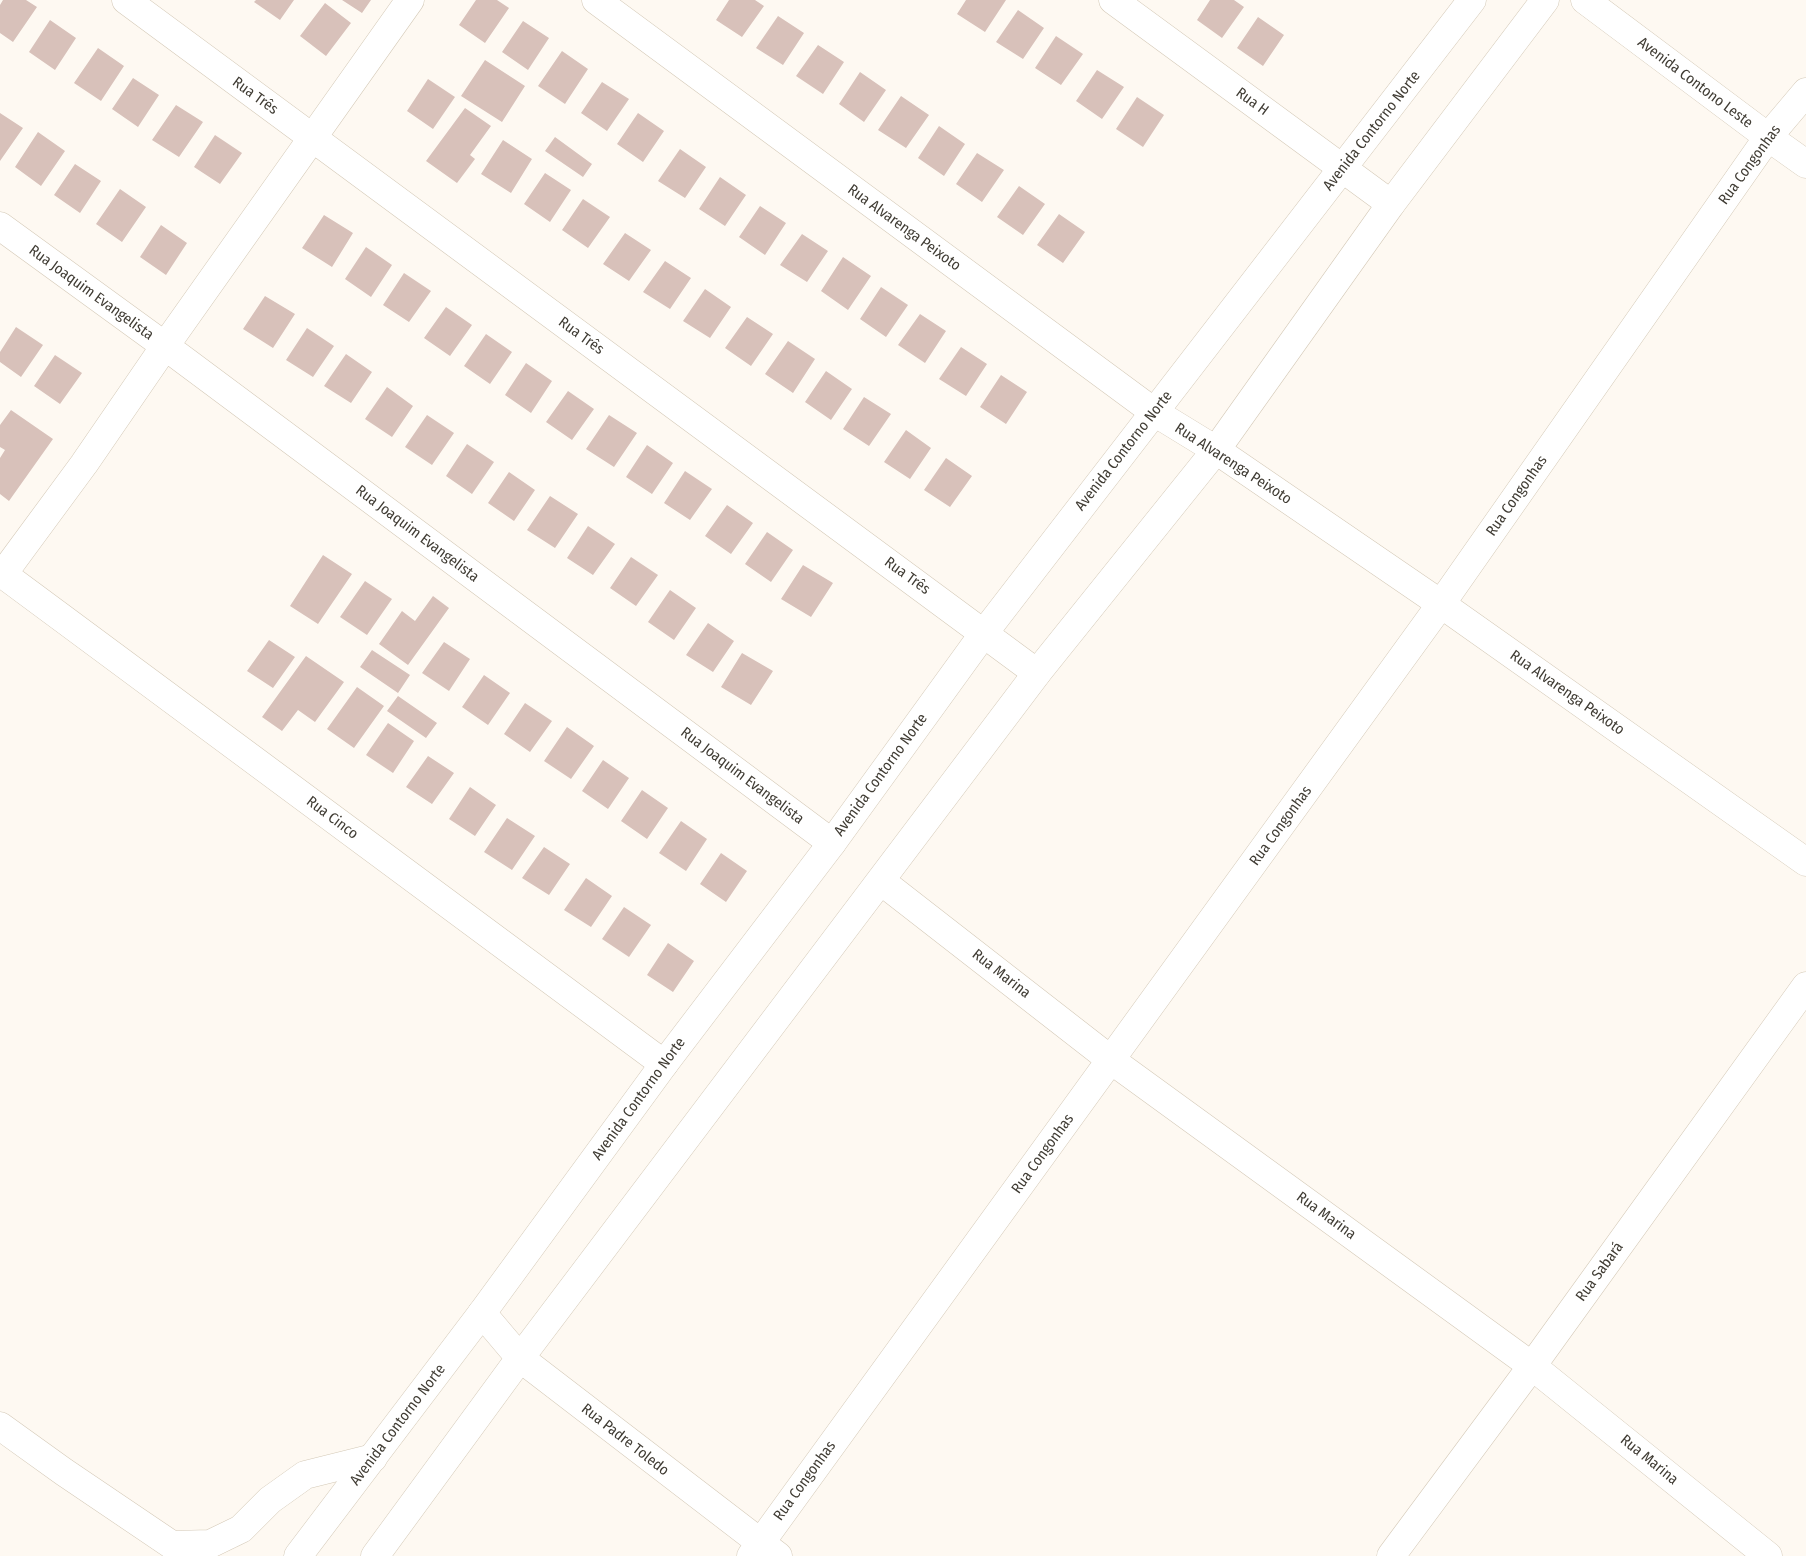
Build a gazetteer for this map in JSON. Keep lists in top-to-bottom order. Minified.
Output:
{"streets":{"street":["Avenida Contono Leste","Rua Três","Rua H","Avenida Contorno Norte","Rua Congonhas","Rua Alvarenga Peixoto","Rua Joaquim Evangelista","Rua Cinco","Rua Marina","Rua Sabará","Rua Padre Toledo"]},"crossings":[["Avenida Contono Leste","Rua Congonhas"],["Rua Três","Avenida Contorno Norte"],["Rua H","Avenida Contorno Norte"],["Avenida Contorno Norte","Rua Alvarenga Peixoto"],["Avenida Contorno Norte","Rua Joaquim Evangelista"],["Avenida Contorno Norte","Rua Cinco"],["Avenida Contorno Norte","Rua Padre Toledo"],["Rua Congonhas","Rua Alvarenga Peixoto"],["Rua Congonhas","Rua Marina"],["Rua Congonhas","Rua Padre Toledo"],["Rua Marina","Rua Sabará"]]}
